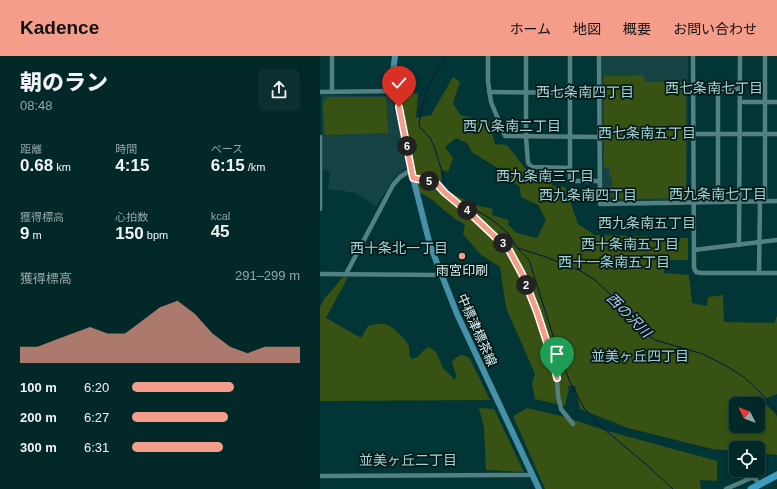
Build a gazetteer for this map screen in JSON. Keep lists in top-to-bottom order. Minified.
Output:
{"streets":{"main road":["中標津標茶線"]},"districts":["西七条南七丁目","西七条南四丁目","西八条南二丁目","西七条南五丁目","西九条南三丁目","西九条南七丁目","西九条南四丁目","西九条南五丁目","西十条南五丁目","西十条北一丁目","西十一条南五丁目","並美ヶ丘四丁目","並美ヶ丘二丁目"],"water":["西の沢川"],"places":["雨宮印刷"],"north":"top left","page":{"header":"Kadence","nav":["ホーム","地図","概要","お問い合わせ"],"heading":["朝のラン","08:48"],"stats":[["距離","0.68 km"],["時間","4:15"],["ペース","6:15 /km"],["獲得標高","9 m"],["心拍数","150 bpm"],["kcal","45"]],"pins":["6","5","4","3","2"],"chart":["獲得標高","291–299 m"],"list":[{"name":"100 m","note":"6:20"},{"name":"200 m","note":"6:27"},{"name":"300 m","note":"6:31"}]}}
